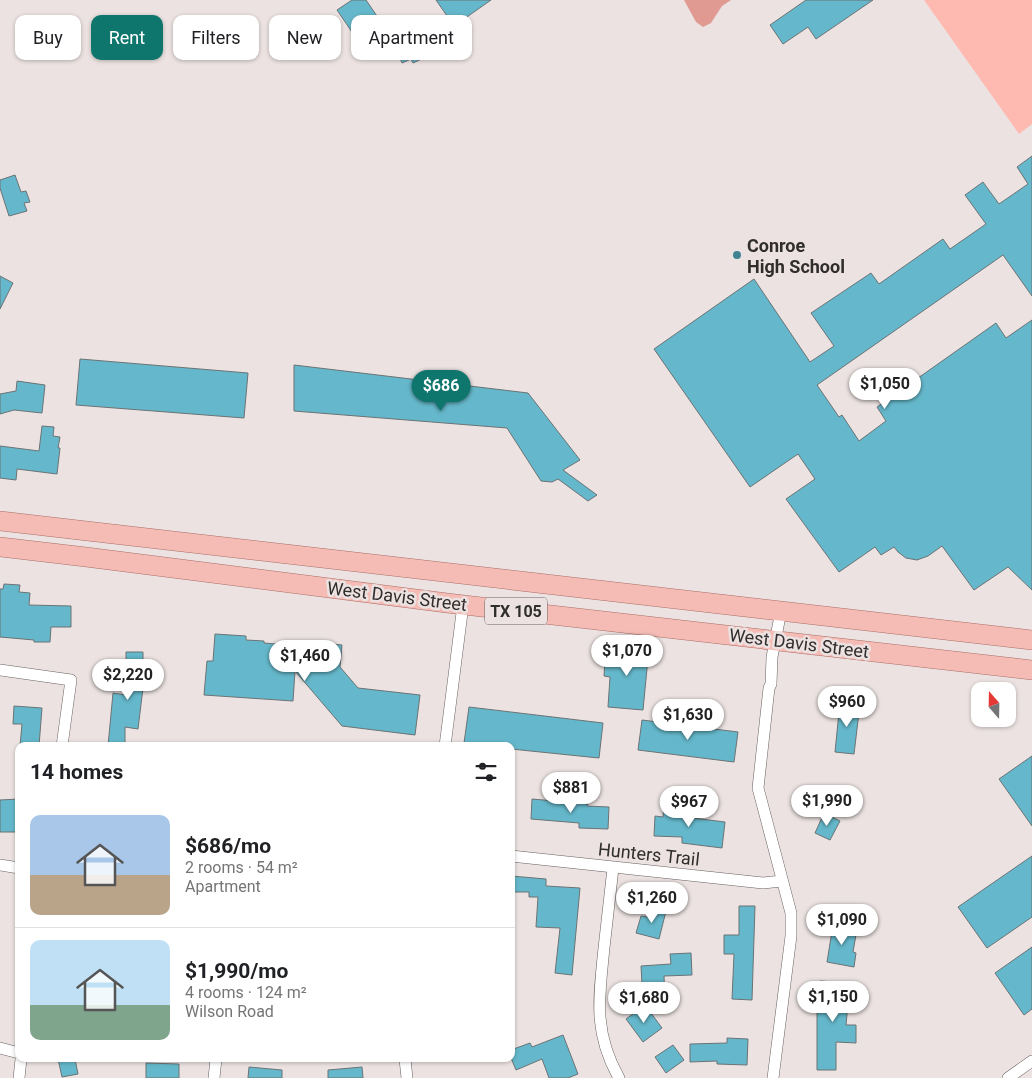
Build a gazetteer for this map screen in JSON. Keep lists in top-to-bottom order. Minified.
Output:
{"streets":{"main road":["West Davis Street","TX 105"],"street":["Hunters Trail"]},"places":["Conroe High School"],"north":"top","page":{"chip":["Buy","Rent","Filters","New","Apartment"],"price":["$1,050","$686","$1,070","$1,460","$2,220","$960","$1,630","$881","$1,990","$967","$1,260","$1,090","$1,150","$1,680"],"heading":"14 homes","list":[{"name":"$686/mo","note":"2 rooms · 54 m² · Apartment"},{"name":"$1,990/mo","note":"4 rooms · 124 m² · Wilson Road"}]}}
